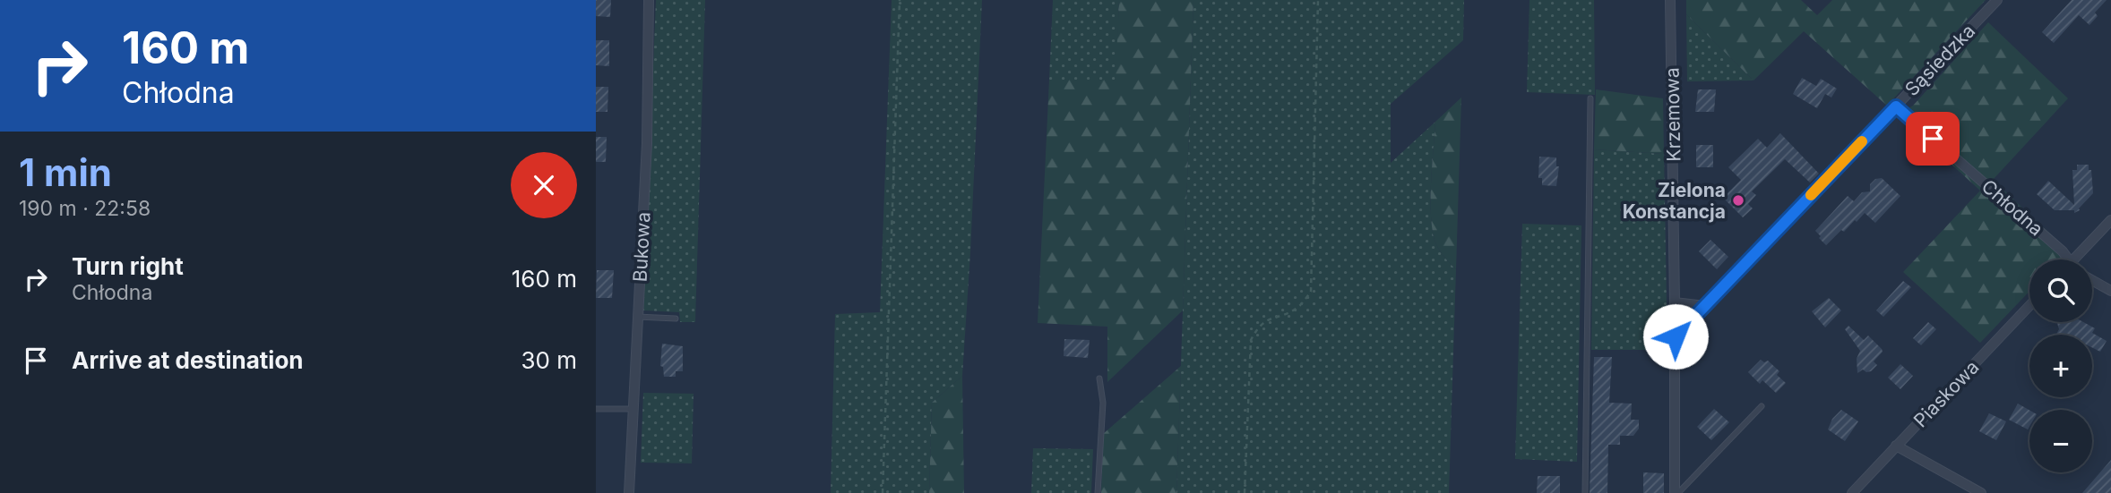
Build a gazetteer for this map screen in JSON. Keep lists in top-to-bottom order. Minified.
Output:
{"streets":{"street":["Sąsiedzka","Krzemowa","Chłodna","Bukowa","Piaskowa"]},"crossings":[["Sąsiedzka","Krzemowa"],["Sąsiedzka","Chłodna"]],"places":["Zielona Konstancja"],"page":{"turn":["160 m","Chłodna"],"heading":["1 min","190 m · 22:58"],"list":[{"name":"Turn right","note":"Chłodna","value":"160 m"},{"name":"Arrive at destination","value":"30 m"}],"map_buttons":["+","−"]}}
